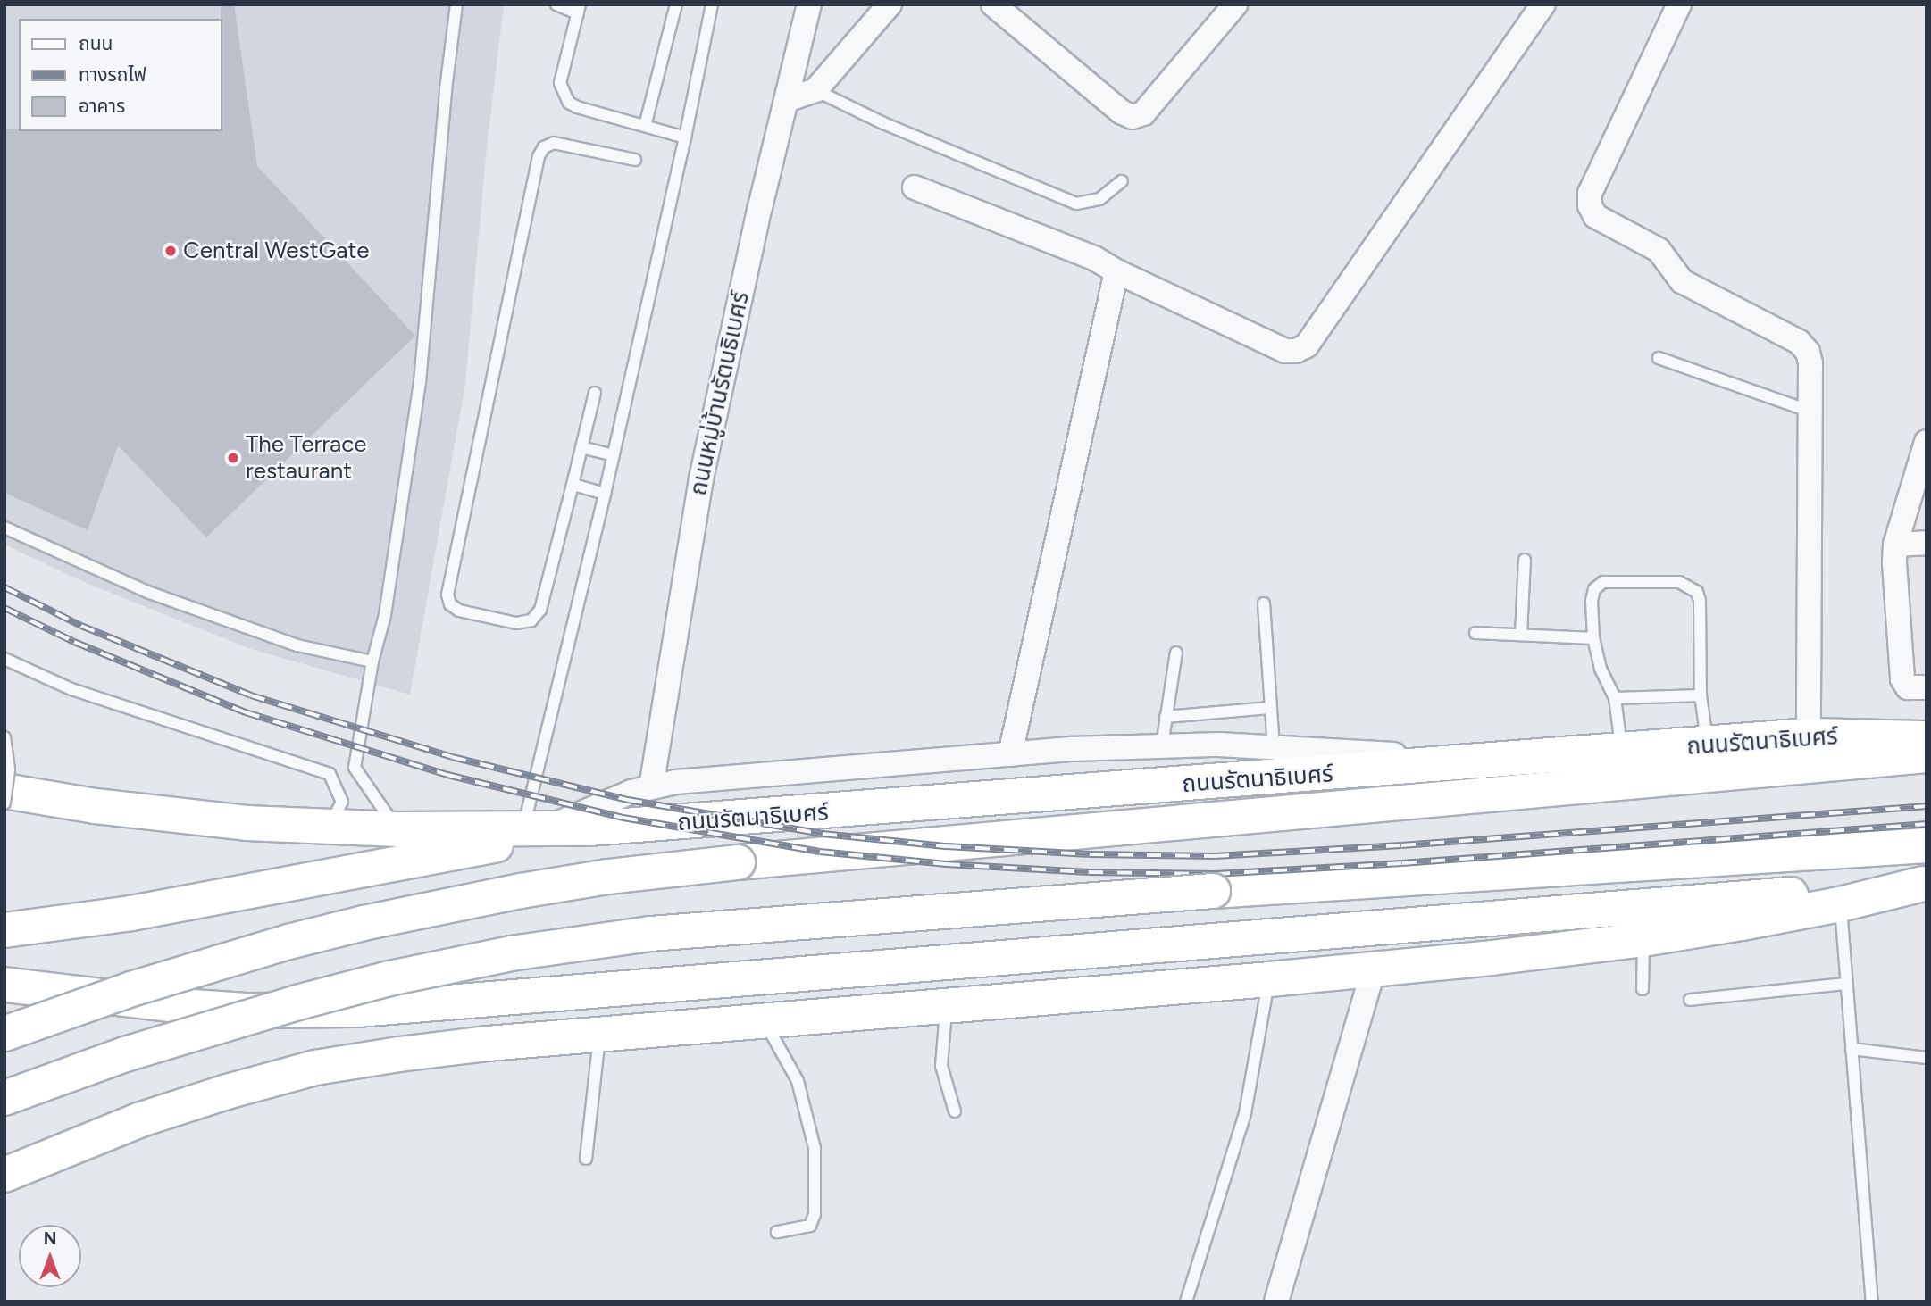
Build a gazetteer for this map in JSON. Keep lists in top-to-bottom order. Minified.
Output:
{"streets":{"main road":["ถนนรัตนาธิเบศร์"],"street":["ถนนหมู่บ้านรัตนธิเบศร์"]},"places":["Central WestGate","The Terrace restaurant"],"legend":["ถนน","ทางรถไฟ","อาคาร"],"north":"top"}
